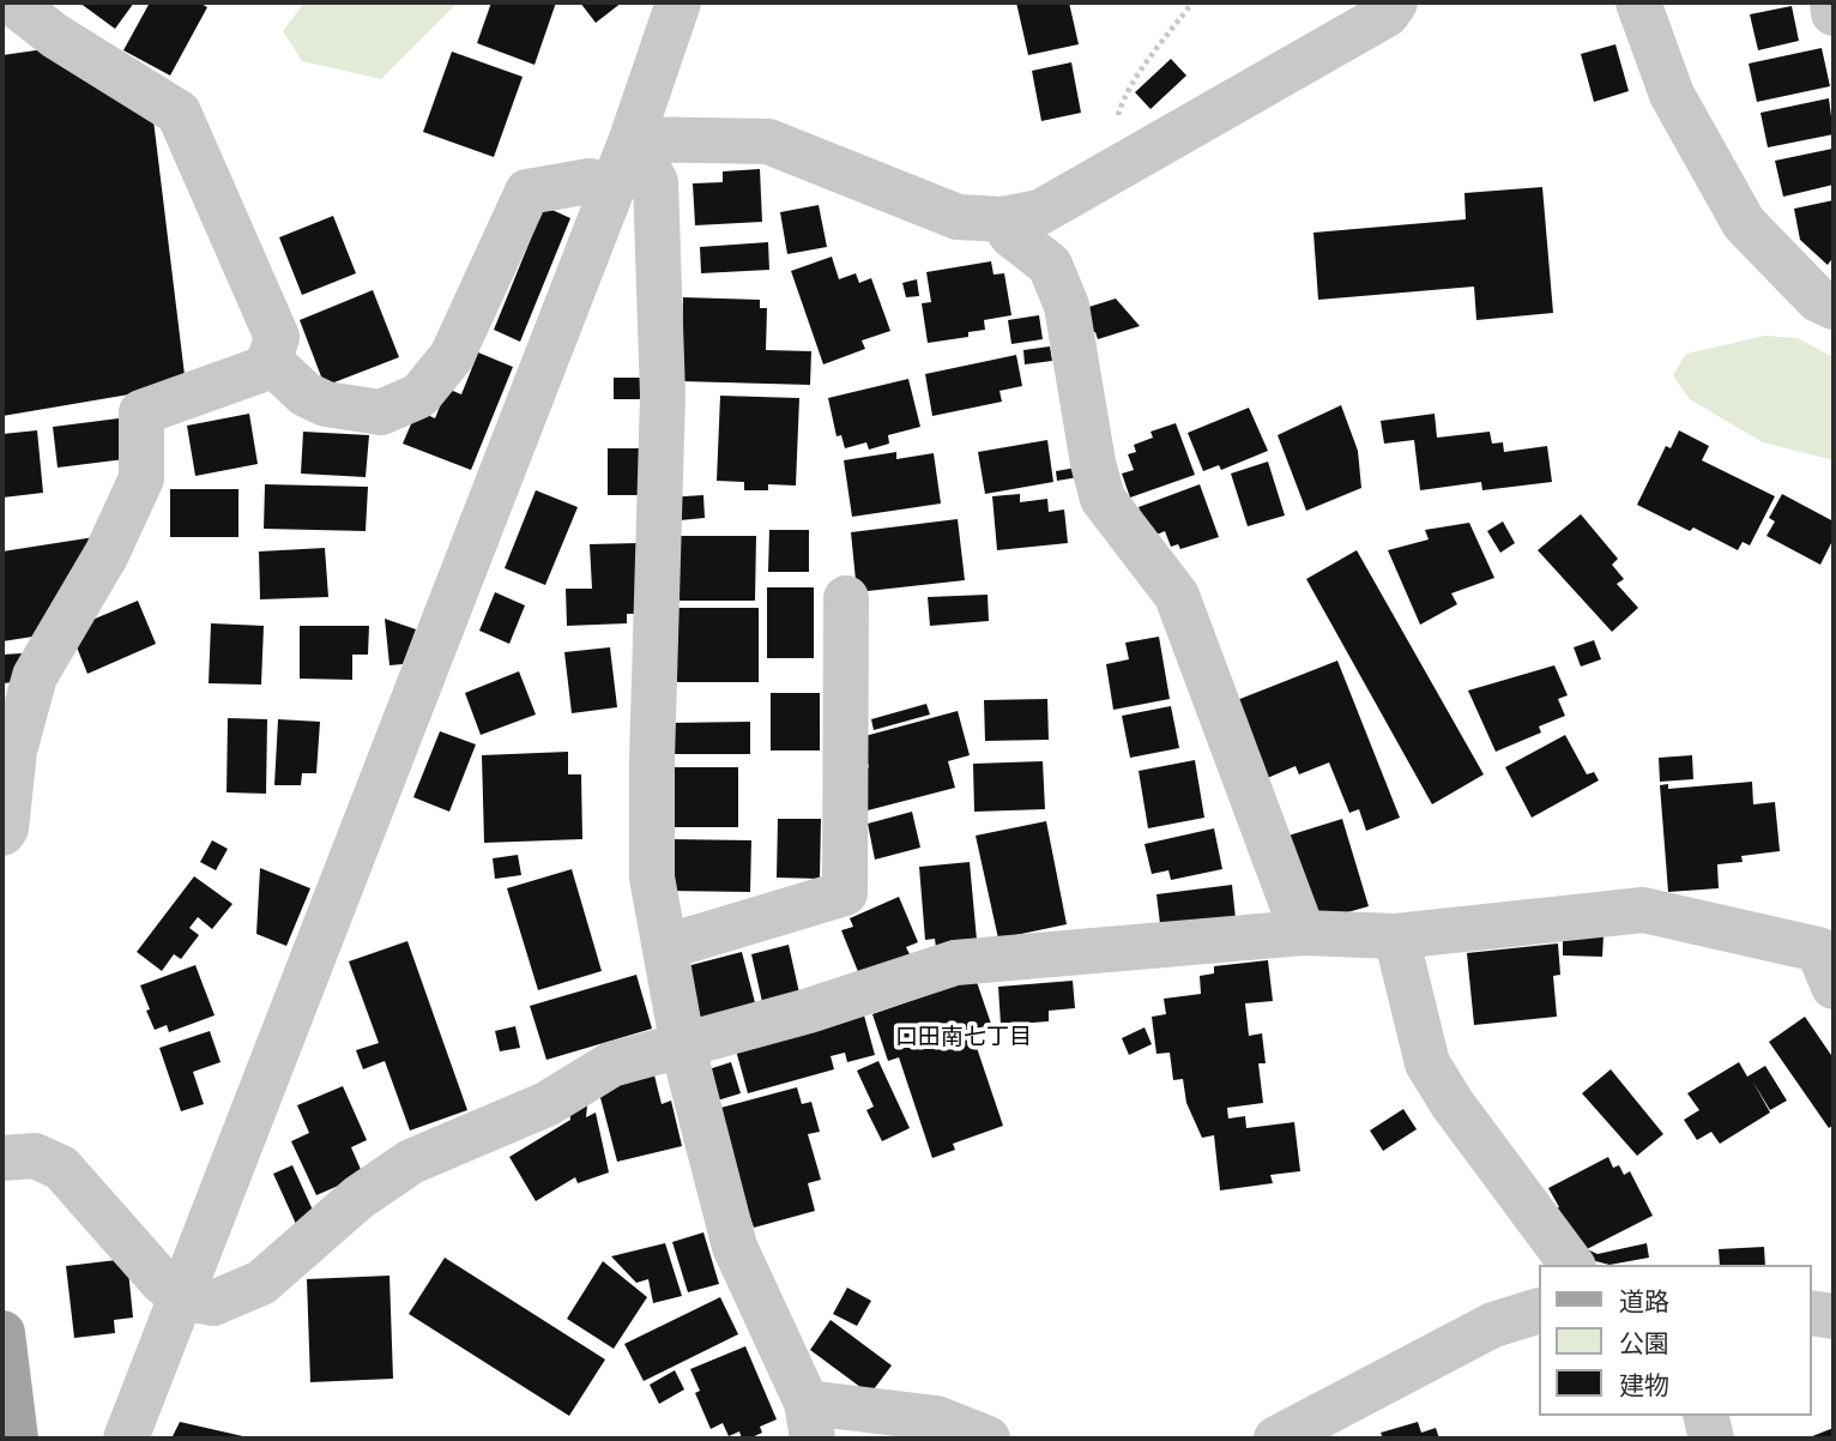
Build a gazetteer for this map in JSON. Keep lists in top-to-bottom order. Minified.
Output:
{"districts":["口田南七丁目"],"legend":["道路","公園","建物"]}
